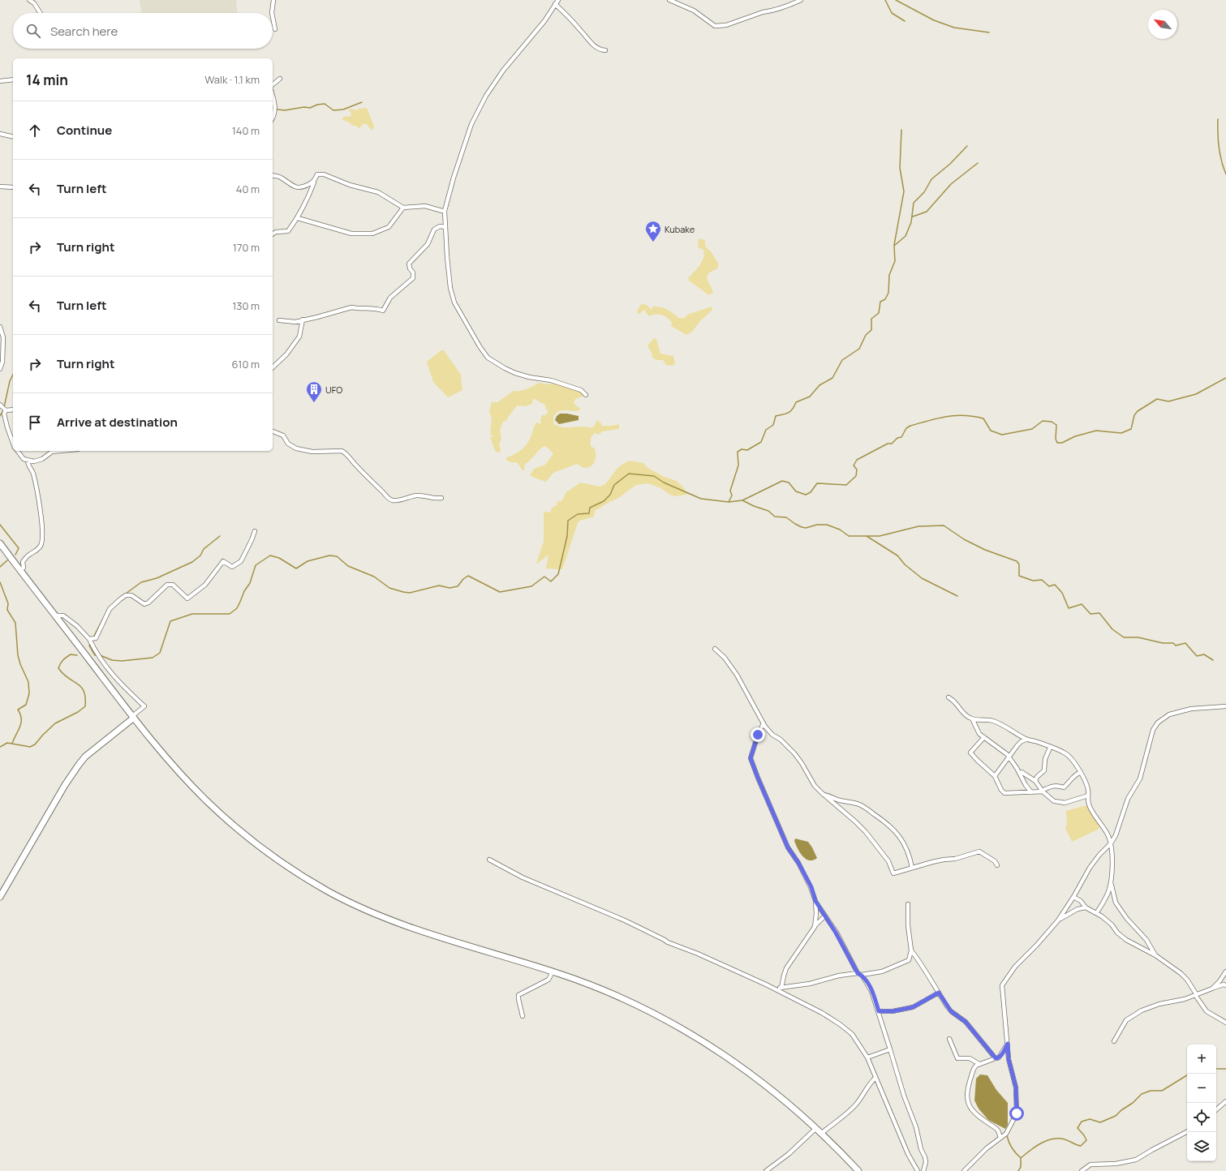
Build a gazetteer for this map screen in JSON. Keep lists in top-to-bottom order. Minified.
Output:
{"places":{"place":["Kubake"],"building":["UFO"]},"north":"top left","page":{"search":"Search here","heading":["14 min","Walk · 1.1 km"],"list":[["Continue","140 m"],["Turn left","40 m"],["Turn right","170 m"],["Turn left","130 m"],["Turn right","610 m"],"Arrive at destination"],"map_buttons":["+","−"]}}
